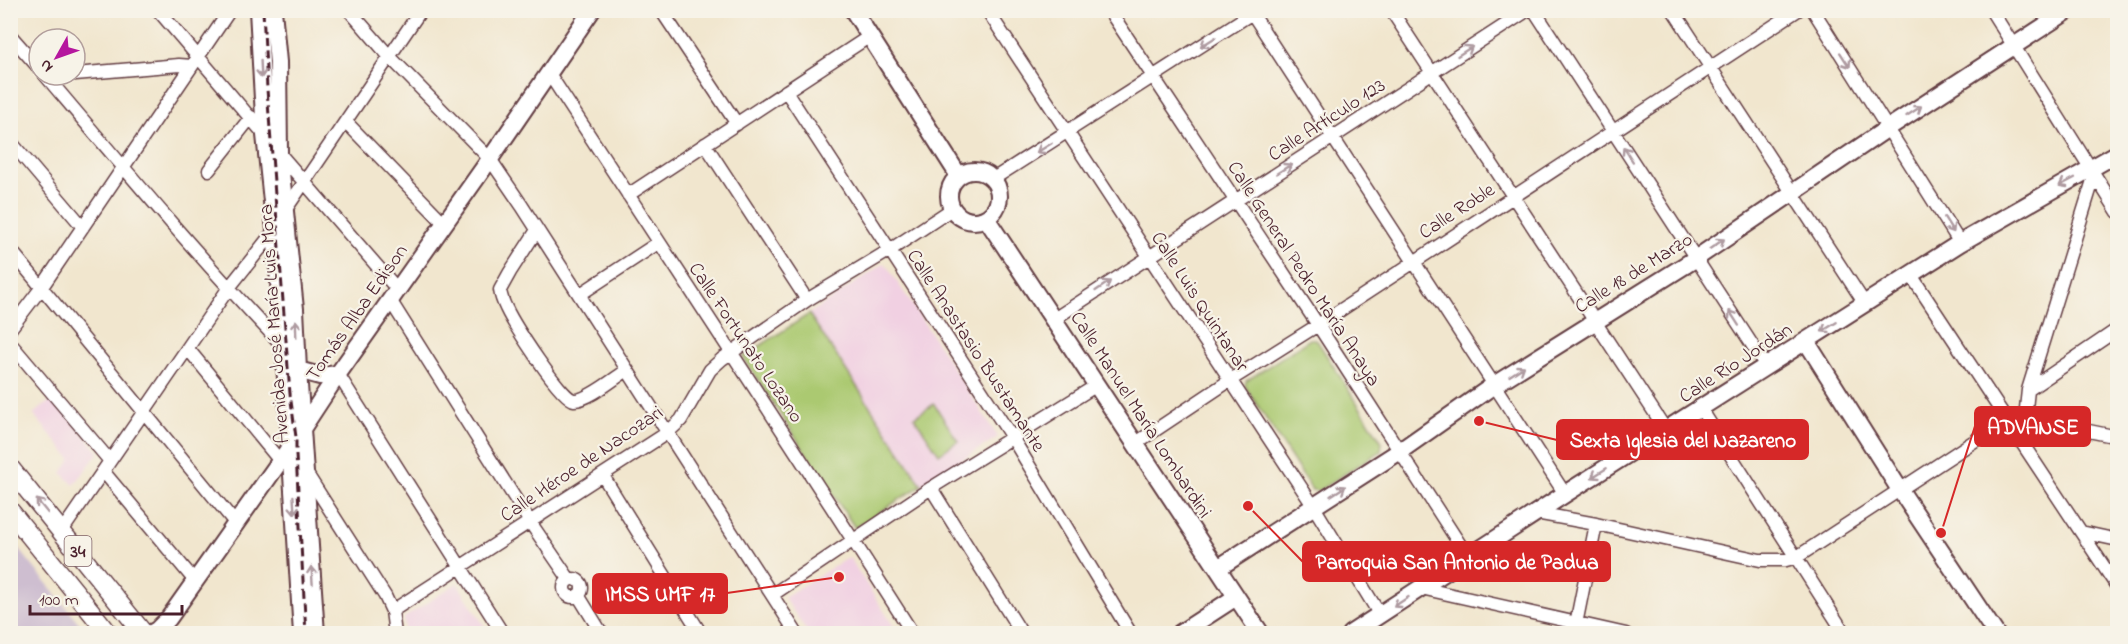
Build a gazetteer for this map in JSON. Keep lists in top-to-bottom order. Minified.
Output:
{"streets":{"main road":["34"],"street":["Calle Artículo 123","Calle Roble","Calle 18 de Marzo","Calle General Pedro María Anaya","Calle Luis Quintanar","Tomás Alba Edison","Avenida José María Luis Mora","Calle Fortunato Lozano","Calle Anastasio Bustamante","Calle Río Jordán","Calle Manuel María Lombardini","Calle Héroe de Nacozari"]},"crossings":[["Calle Artículo 123","Calle General Pedro María Anaya"],["Calle Artículo 123","Calle Luis Quintanar"],["Calle Artículo 123","Calle Manuel María Lombardini"],["Calle Roble","Calle General Pedro María Anaya"],["Calle Roble","Calle Luis Quintanar"],["Calle Roble","Calle Manuel María Lombardini"],["Calle 18 de Marzo","Calle General Pedro María Anaya"],["Calle 18 de Marzo","Calle Luis Quintanar"],["Calle 18 de Marzo","Calle Manuel María Lombardini"],["Calle General Pedro María Anaya","Calle Río Jordán"],["Calle Luis Quintanar","Calle Río Jordán"],["Tomás Alba Edison","Avenida José María Luis Mora"],["Tomás Alba Edison","Calle Fortunato Lozano"],["Calle Fortunato Lozano","Calle Héroe de Nacozari"],["Calle Anastasio Bustamante","Calle Héroe de Nacozari"],["Calle Manuel María Lombardini","Calle Héroe de Nacozari"]],"one_way":["Calle Artículo 123","Calle 18 de Marzo","Calle Río Jordán"],"places":["Sexta Iglesia del Nazareno","Parroquia San Antonio de Padua","ADVANSE","IMSS UMF 17"],"scale_bar":"100 m","north":"bottom left"}
